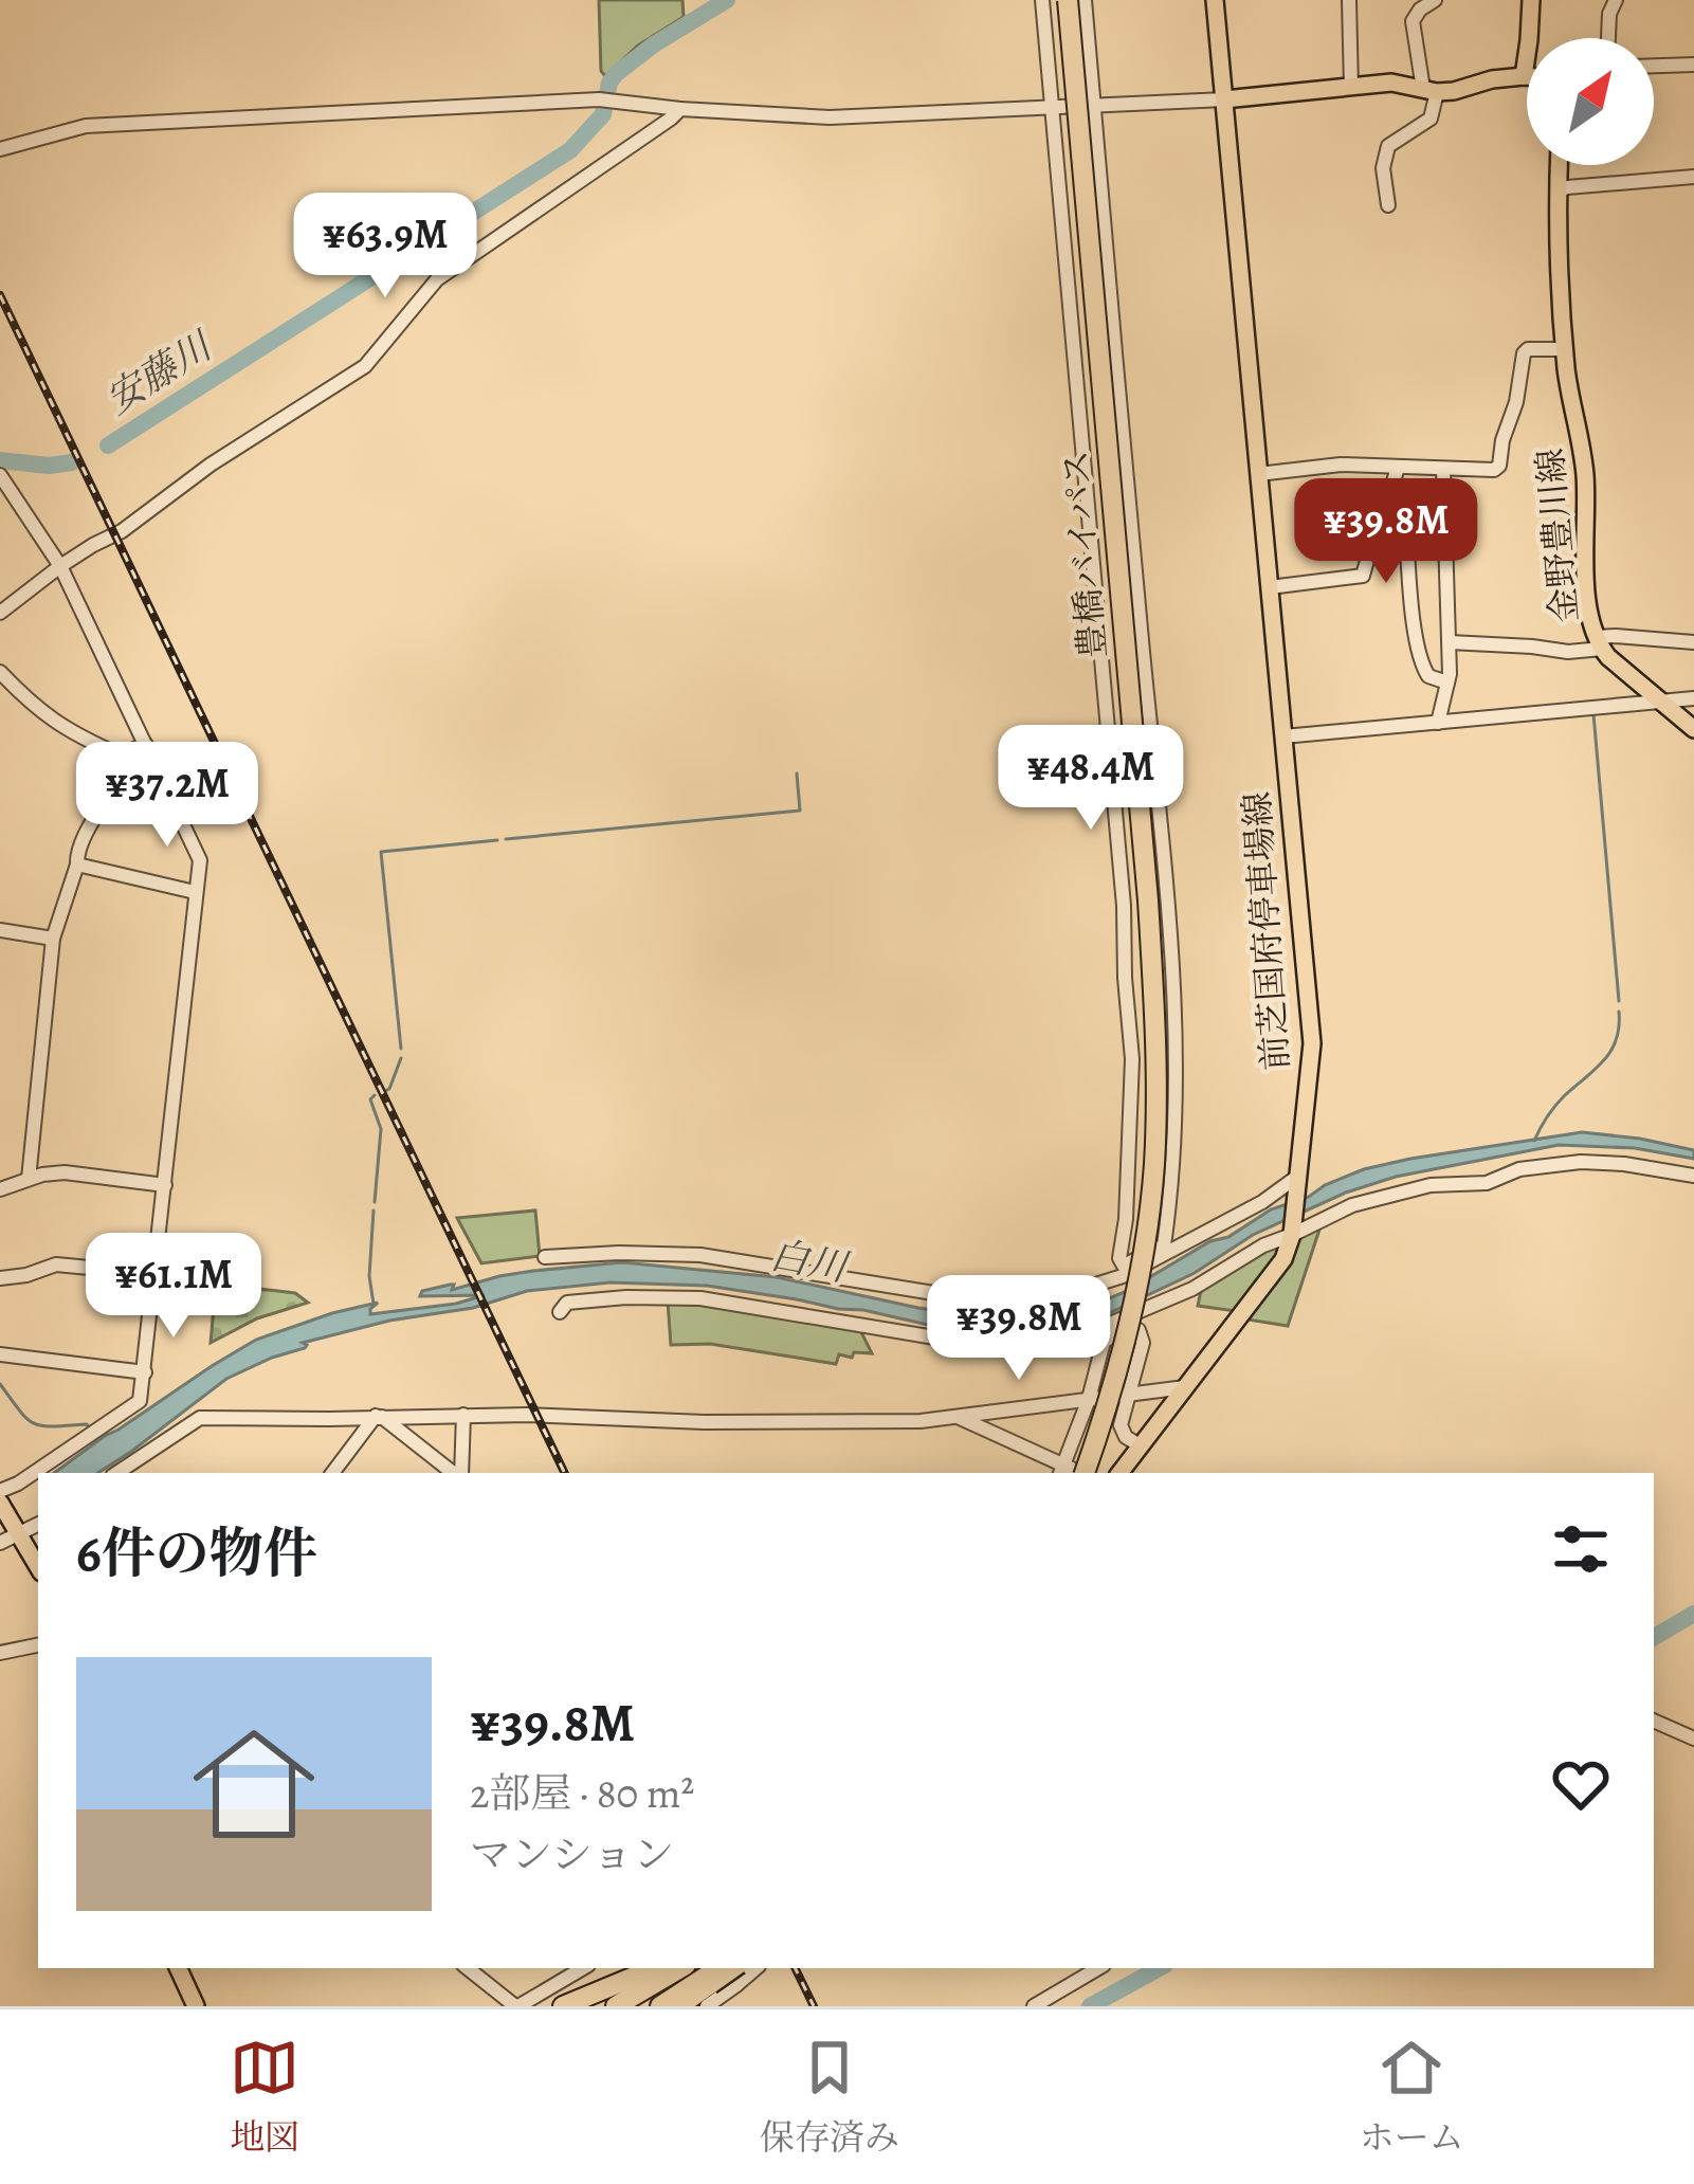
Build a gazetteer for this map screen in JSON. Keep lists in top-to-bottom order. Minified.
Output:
{"streets":{"highway":["豊橋バイパス"],"main road":["金野豊川線","前芝国府停車場線"]},"water":["安藤川","白川"],"north":"top right","page":{"price":["¥63.9M","¥39.8M","¥48.4M","¥37.2M","¥61.1M","¥39.8M"],"heading":"6件の物件","list":[{"name":"¥39.8M","note":"2部屋 · 80 m² · マンション"}],"tabs":["地図","保存済み","ホーム"]}}
